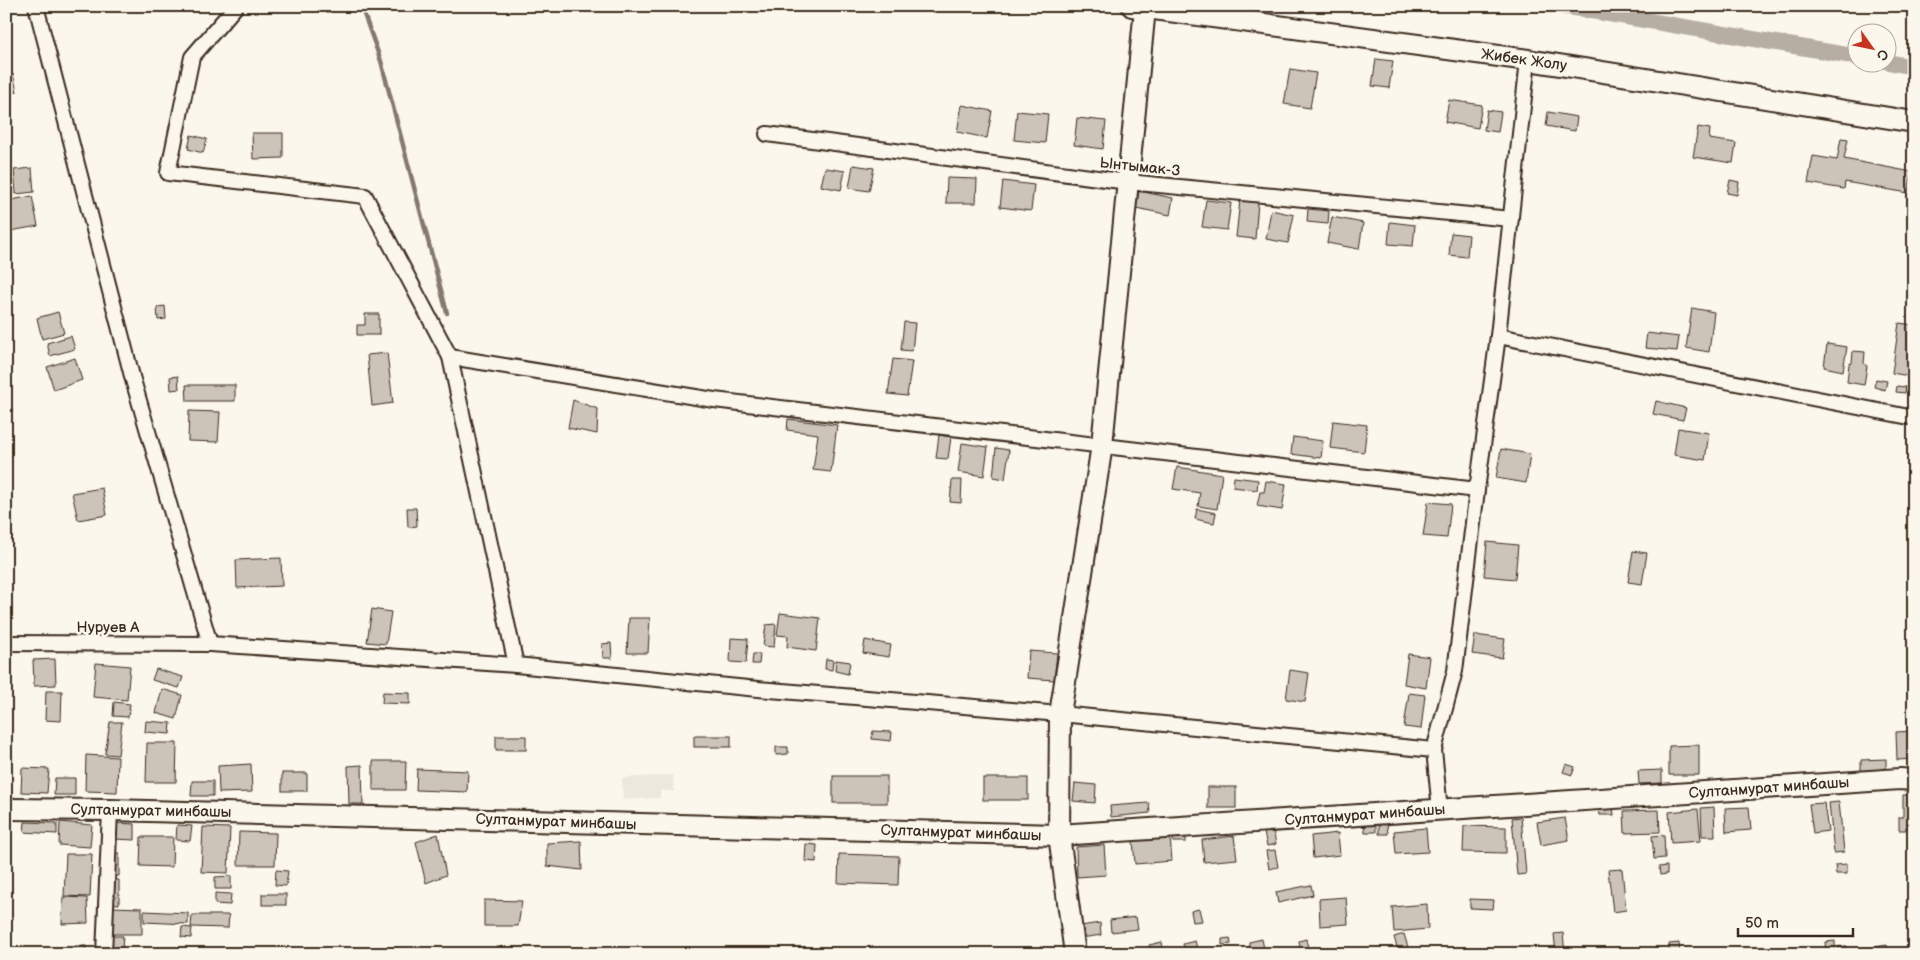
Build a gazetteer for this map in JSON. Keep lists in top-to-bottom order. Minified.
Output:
{"streets":{"street":["Жибек Жолу","Ынтымак-3","Нуруев А","Султанмурат минбашы"]},"scale_bar":"50 m","north":"bottom right"}
